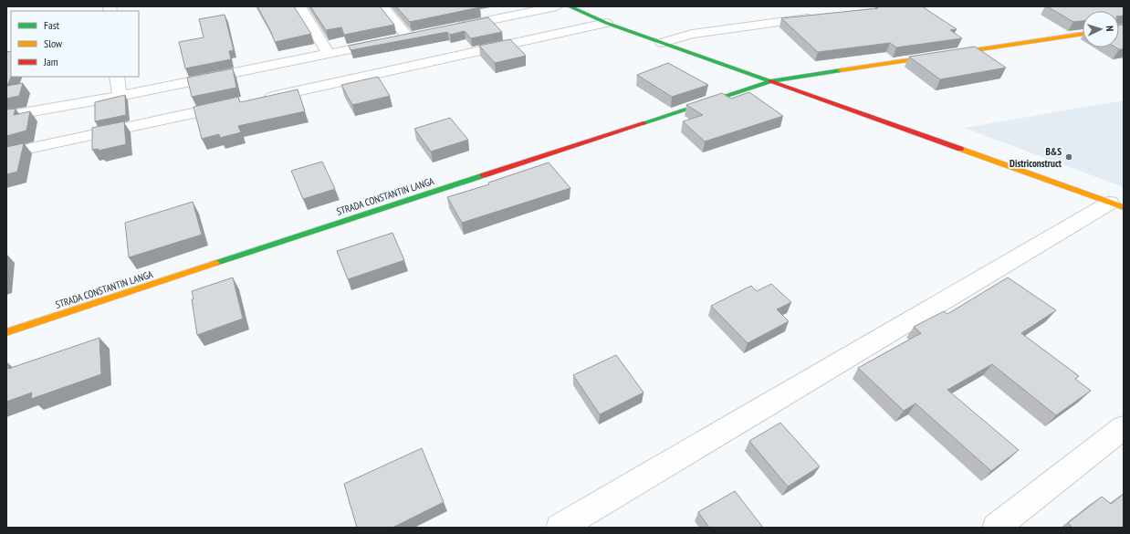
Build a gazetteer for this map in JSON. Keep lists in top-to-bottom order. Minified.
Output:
{"streets":{"street":["STRADA CONSTANTIN LANGA"]},"places":["B&S Districonstruct"],"legend":["Fast","Slow","Jam"],"north":"right"}
